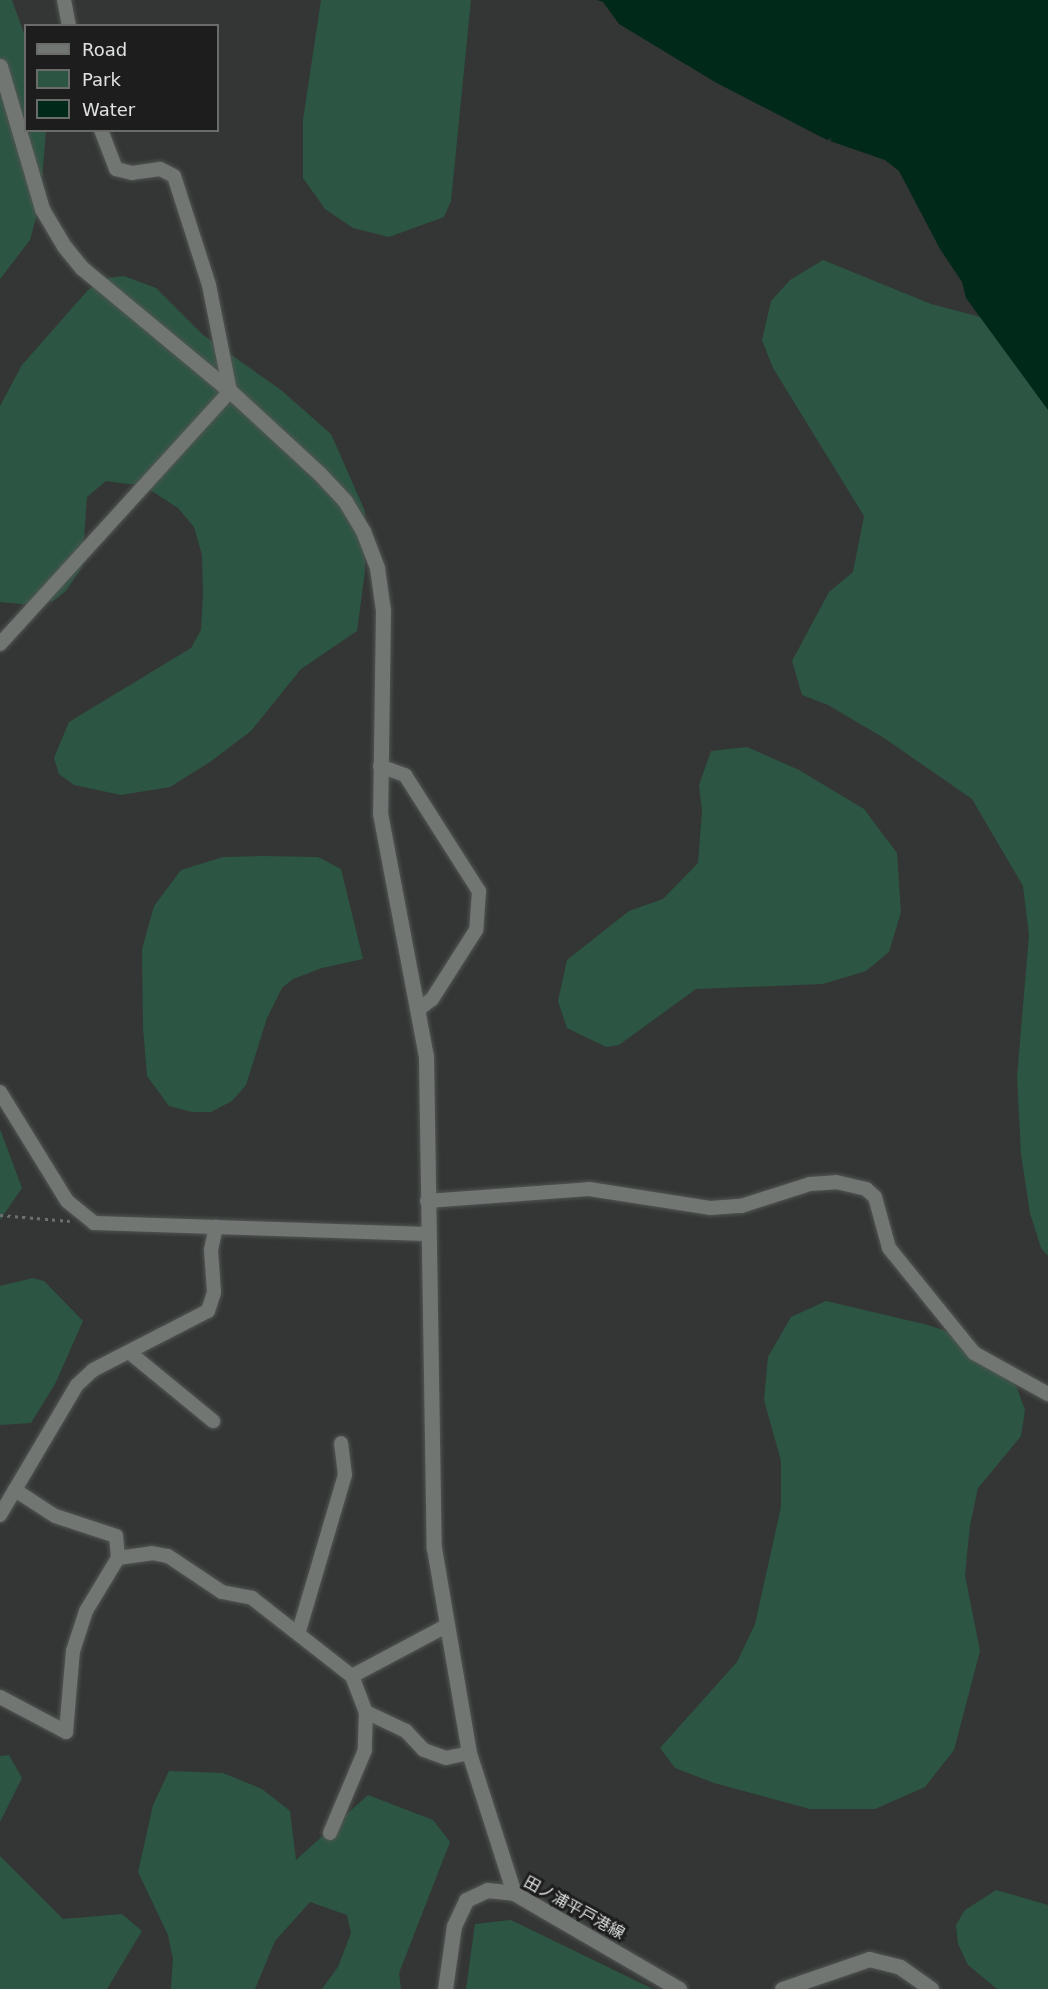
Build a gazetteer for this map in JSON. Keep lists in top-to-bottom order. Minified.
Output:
{"streets":{"street":["田ノ浦平戸港線"]},"legend":["Road","Park","Water"]}
